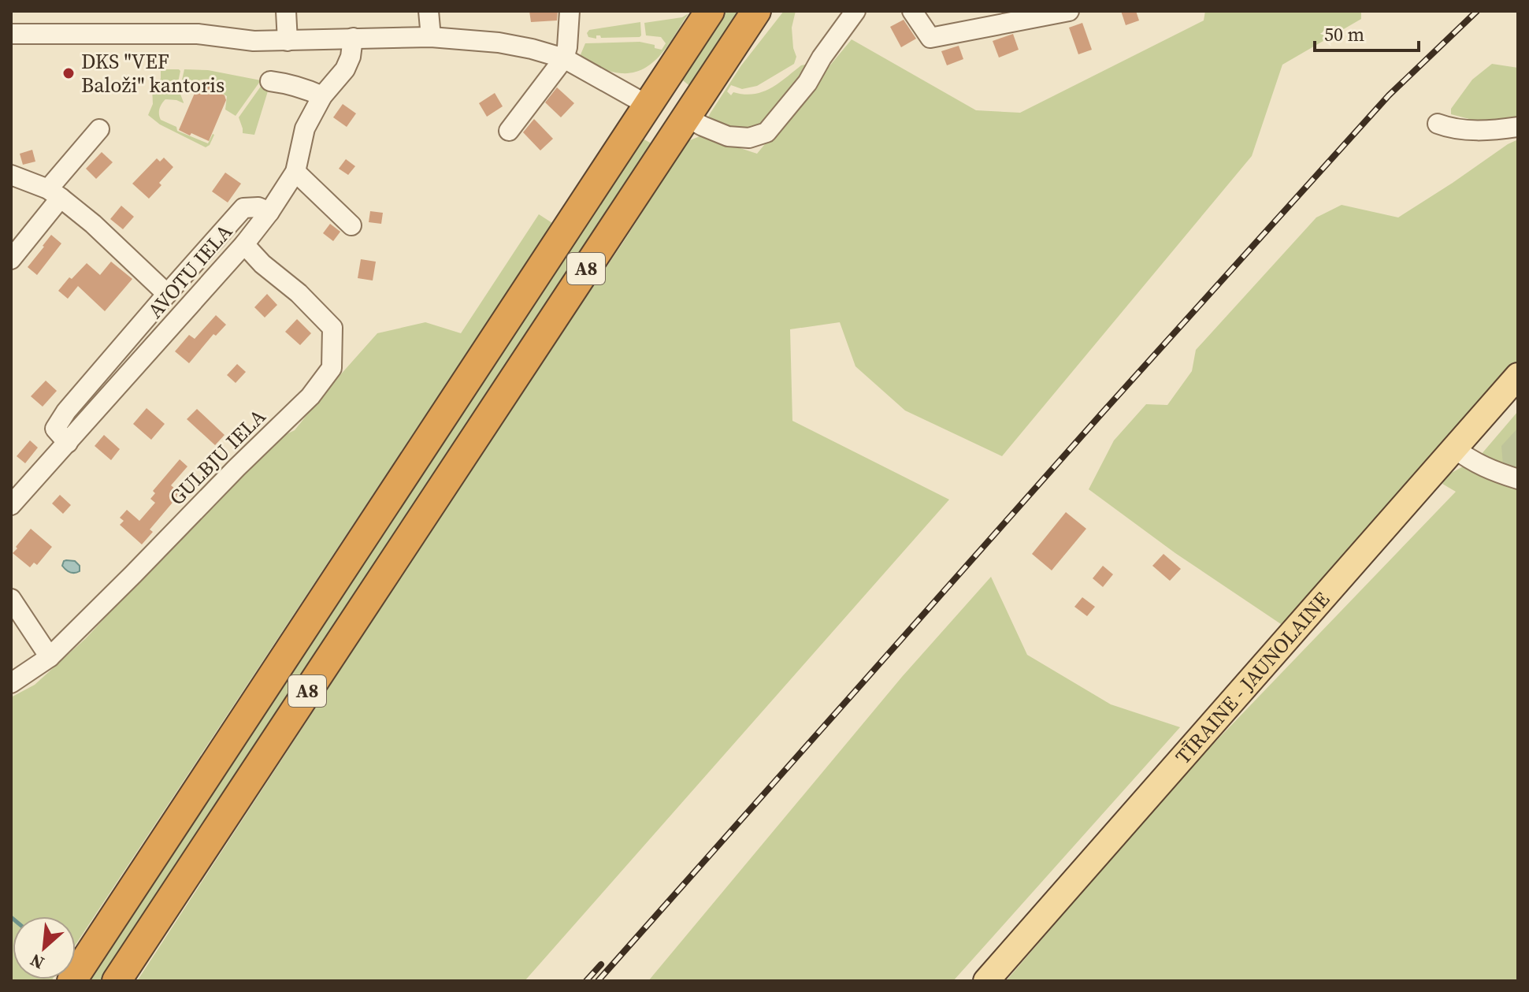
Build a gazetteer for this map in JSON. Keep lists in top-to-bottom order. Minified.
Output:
{"streets":{"highway":["A8"],"main road":["TĪRAINE - JAUNOLAINE"],"street":["AVOTU IELA","GULBJU IELA"]},"crossings":[["AVOTU IELA","GULBJU IELA"]],"places":["DKS \"VEF Baloži\" kantoris"],"scale_bar":"50 m","north":"bottom left"}
